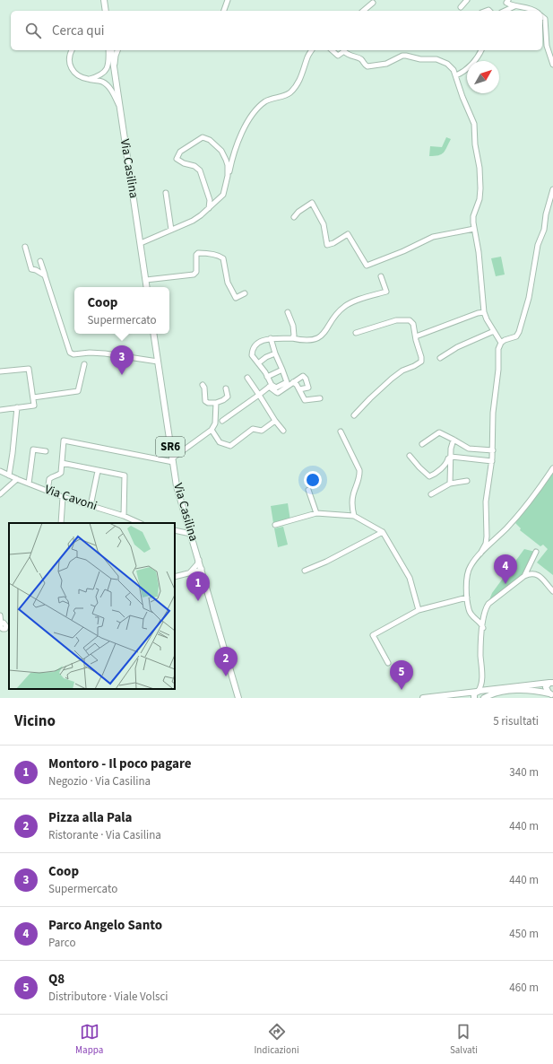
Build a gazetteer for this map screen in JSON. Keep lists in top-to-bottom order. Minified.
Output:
{"streets":{"main road":["Via Casilina","SR6"],"street":["Via Cavoni"]},"north":"top right","page":{"search":"Cerca qui","popup":["Coop","Supermercato"],"pins":["3","4","1","2","5"],"heading":["Vicino","5 risultati"],"list":[{"mark":"1","name":"Montoro - Il poco pagare","note":"Negozio · Via Casilina","value":"340 m"},{"mark":"2","name":"Pizza alla Pala","note":"Ristorante · Via Casilina","value":"440 m"},{"mark":"3","name":"Coop","note":"Supermercato","value":"440 m"},{"mark":"4","name":"Parco Angelo Santo","note":"Parco","value":"450 m"},{"mark":"5","name":"Q8","note":"Distributore · Viale Volsci","value":"460 m"}],"nav":["Mappa","Indicazioni","Salvati"]}}
